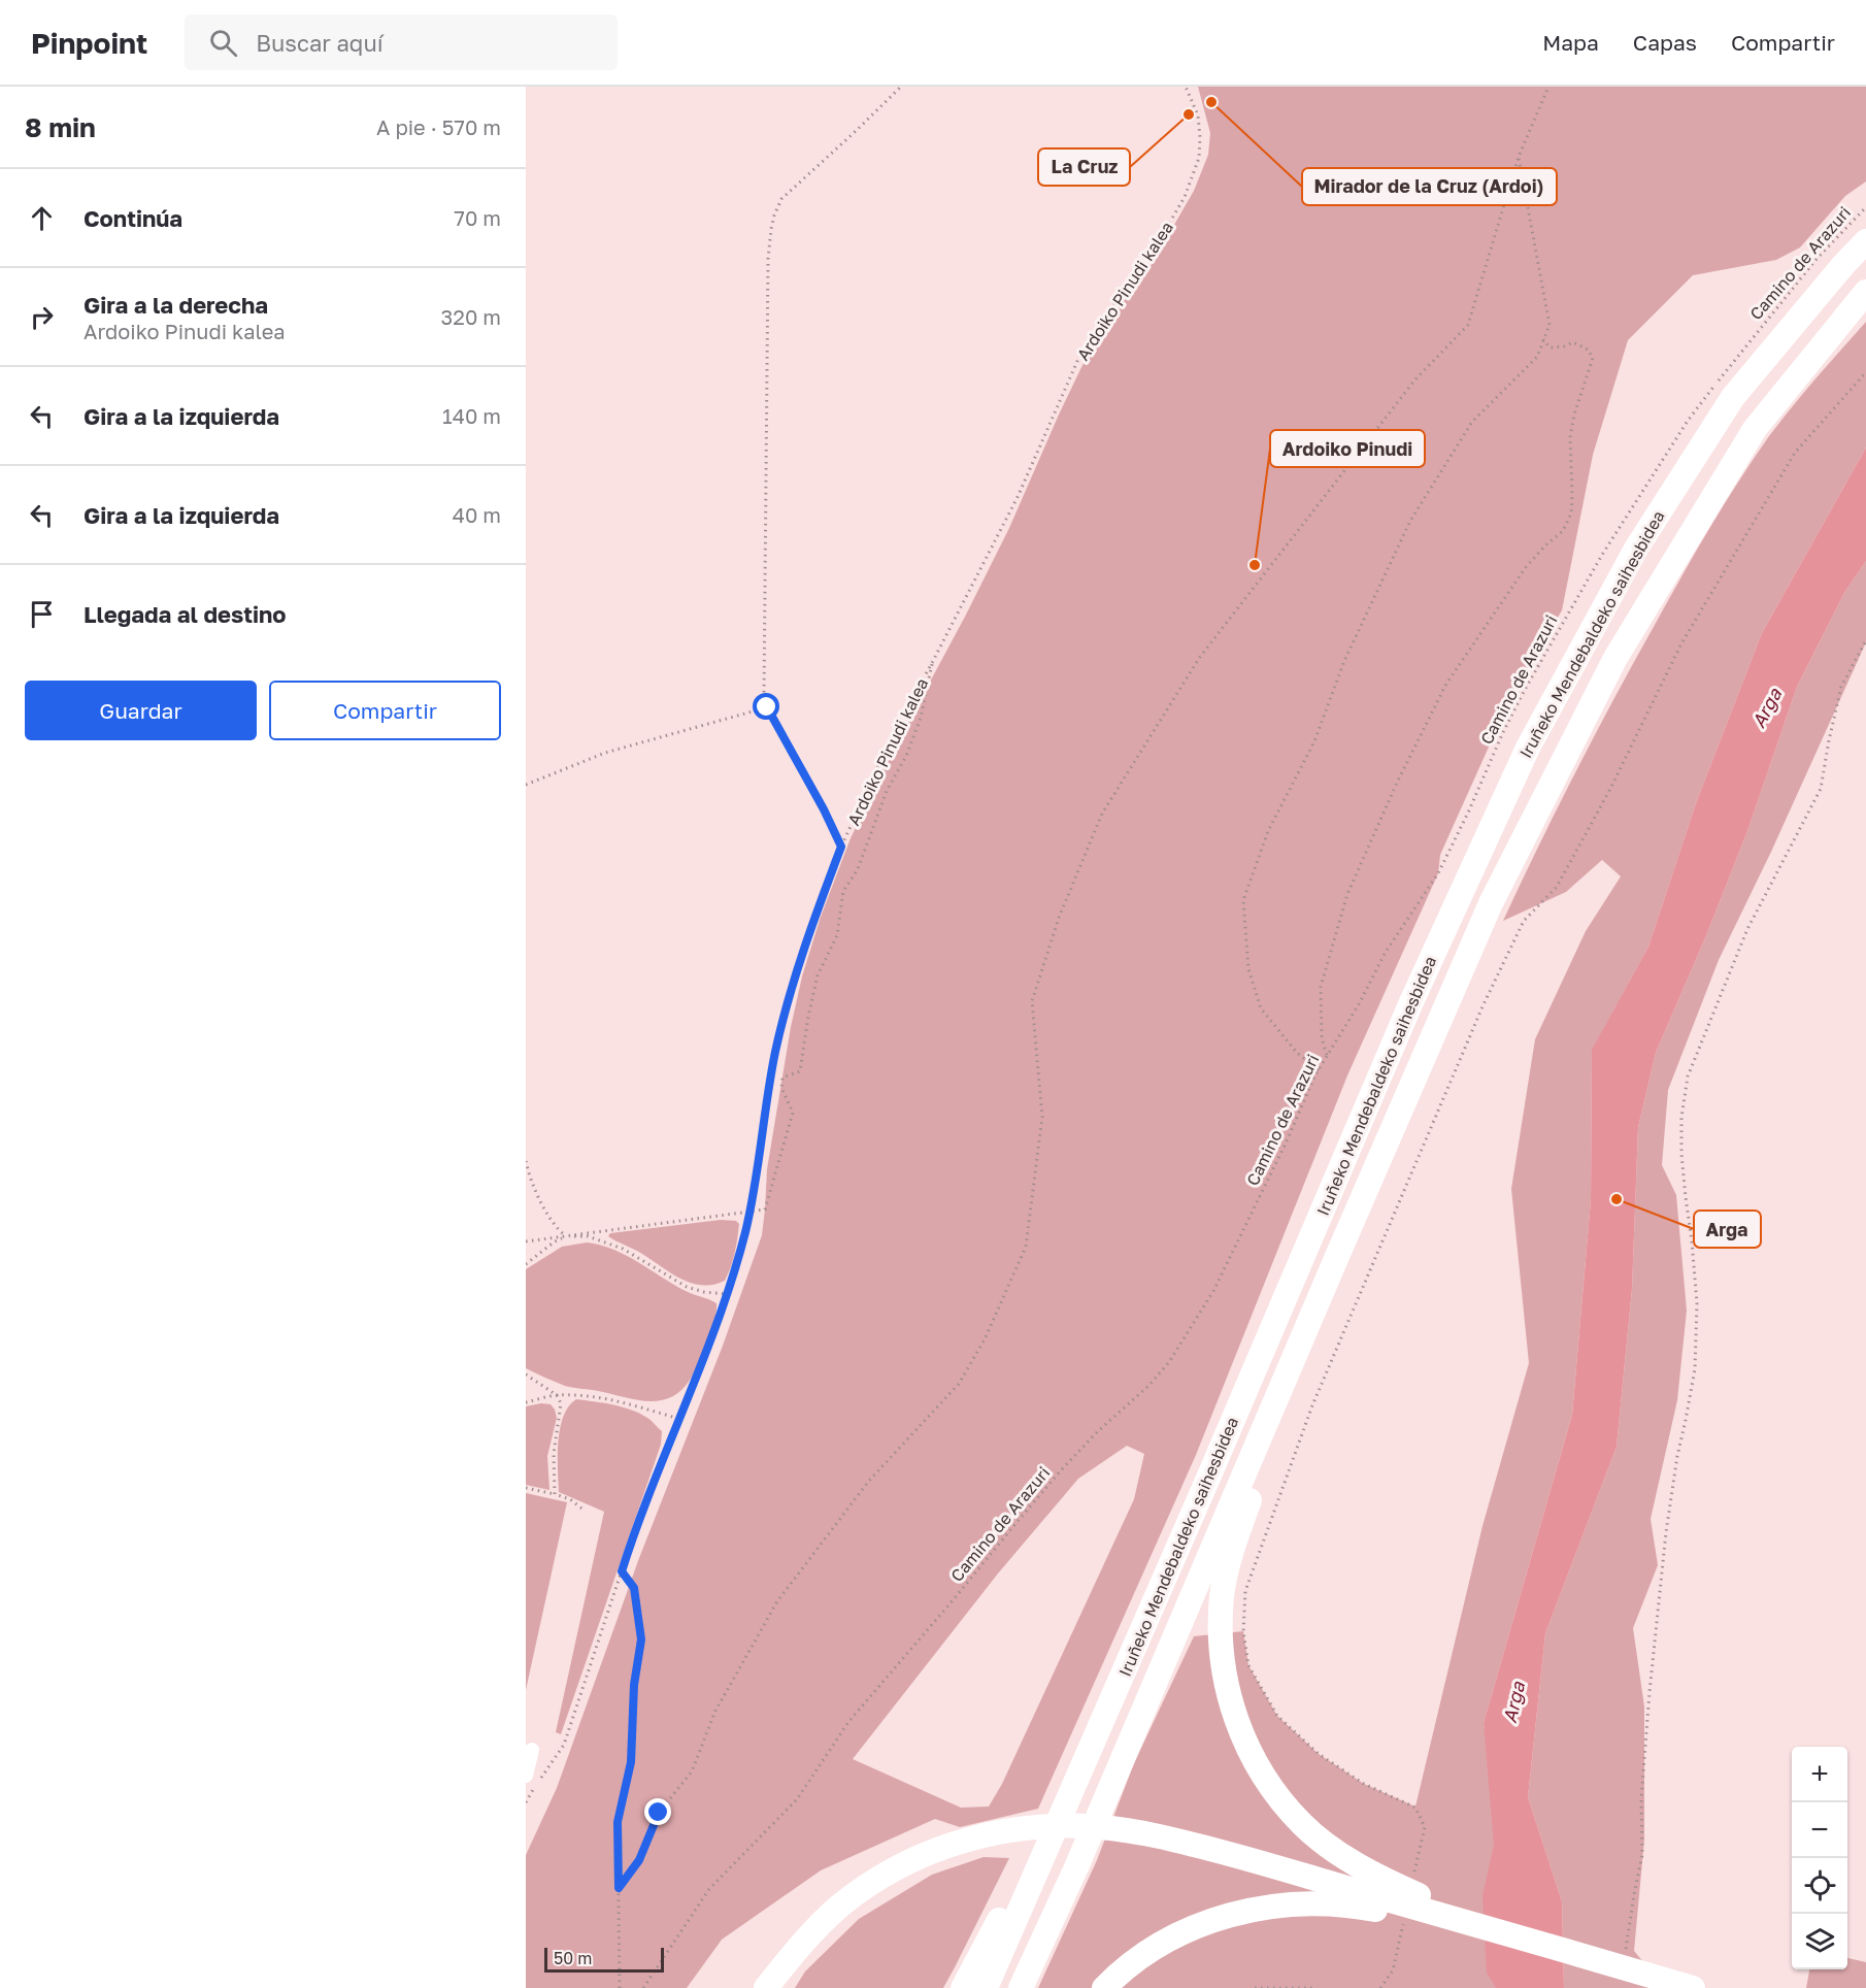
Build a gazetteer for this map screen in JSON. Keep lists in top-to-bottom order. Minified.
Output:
{"streets":{"highway":["Iruñeko Mendebaldeko saihesbidea"],"path":["Camino de Arazuri","Ardoiko Pinudi kalea"]},"water":["Arga"],"places":["Mirador de la Cruz (Ardoi)","La Cruz","Ardoiko Pinudi","Arga"],"scale_bar":"50 m","page":{"header":"Pinpoint","search":"Buscar aquí","nav":["Mapa","Capas","Compartir"],"heading":["8 min","A pie · 570 m"],"list":[["Continúa","70 m"],["Gira a la derecha","Ardoiko Pinudi kalea","320 m"],["Gira a la izquierda","140 m"],["Gira a la izquierda","40 m"],"Llegada al destino"],"buttons":["Guardar","Compartir"],"map_buttons":["+","−"],"scale":"50 m"}}
